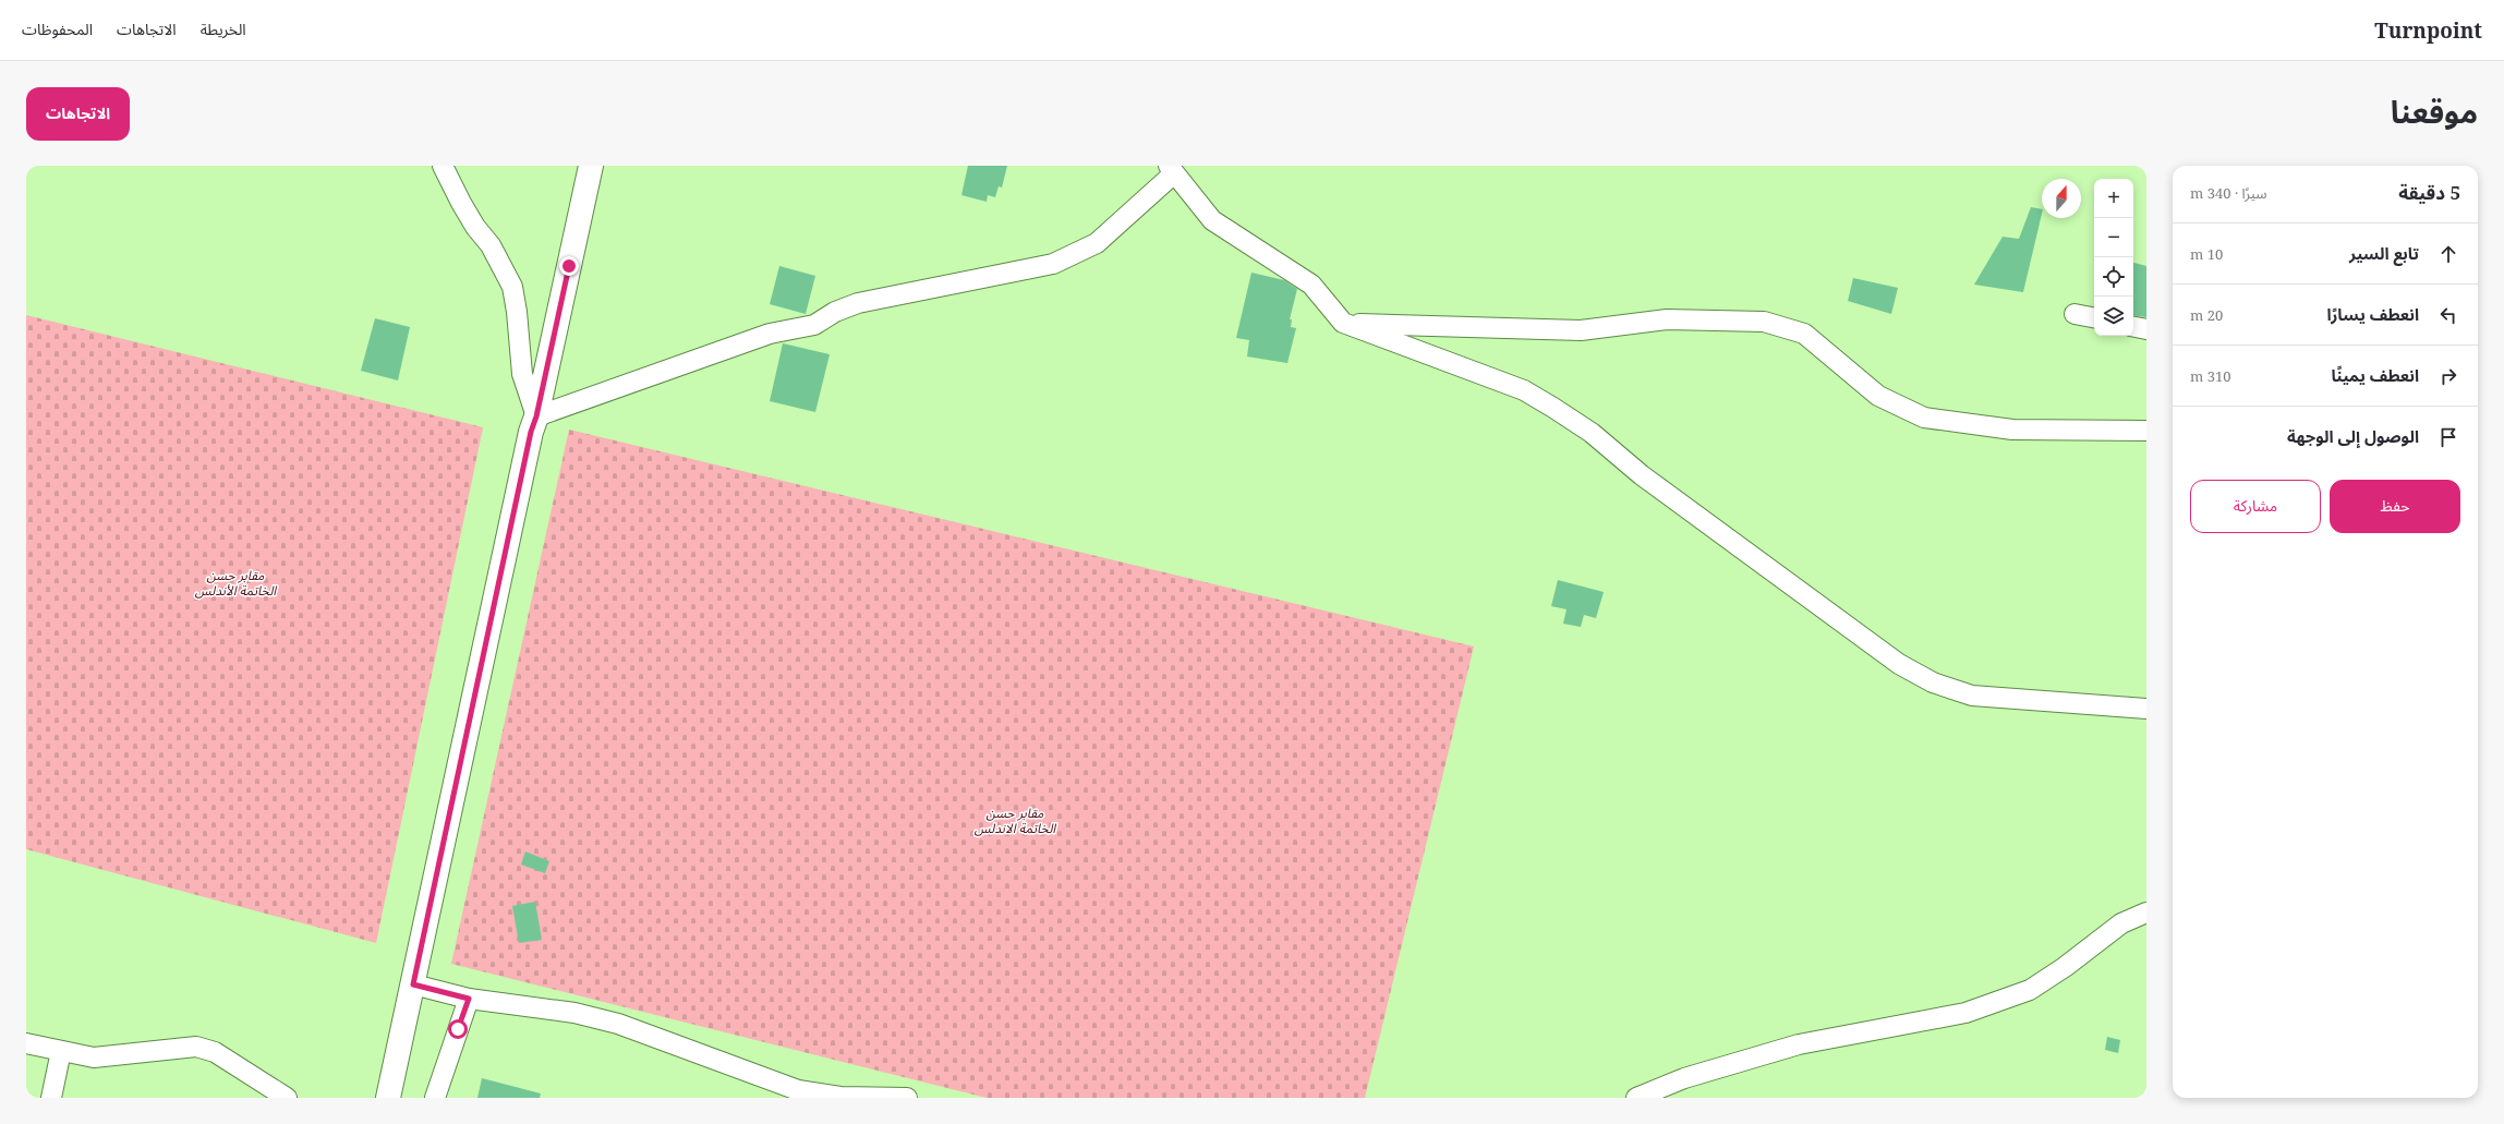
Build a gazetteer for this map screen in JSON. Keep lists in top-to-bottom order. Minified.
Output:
{"parks":["مقابر حسن الخاتمة الأندلس","مقابر حسن الخاتمة الاندلس"],"north":"top","page":{"header":"Turnpoint","nav":["الخريطة","الاتجاهات","المحفوظات"],"title":"موقعنا","buttons":["الاتجاهات",["حفظ","مشاركة"]],"heading":["5 دقيقة","سيرًا · 340 m"],"map_buttons":["+","−"],"list":[["تابع السير","10 m"],["انعطف يسارًا","20 m"],["انعطف يمينًا","310 m"],"الوصول إلى الوجهة"]}}
